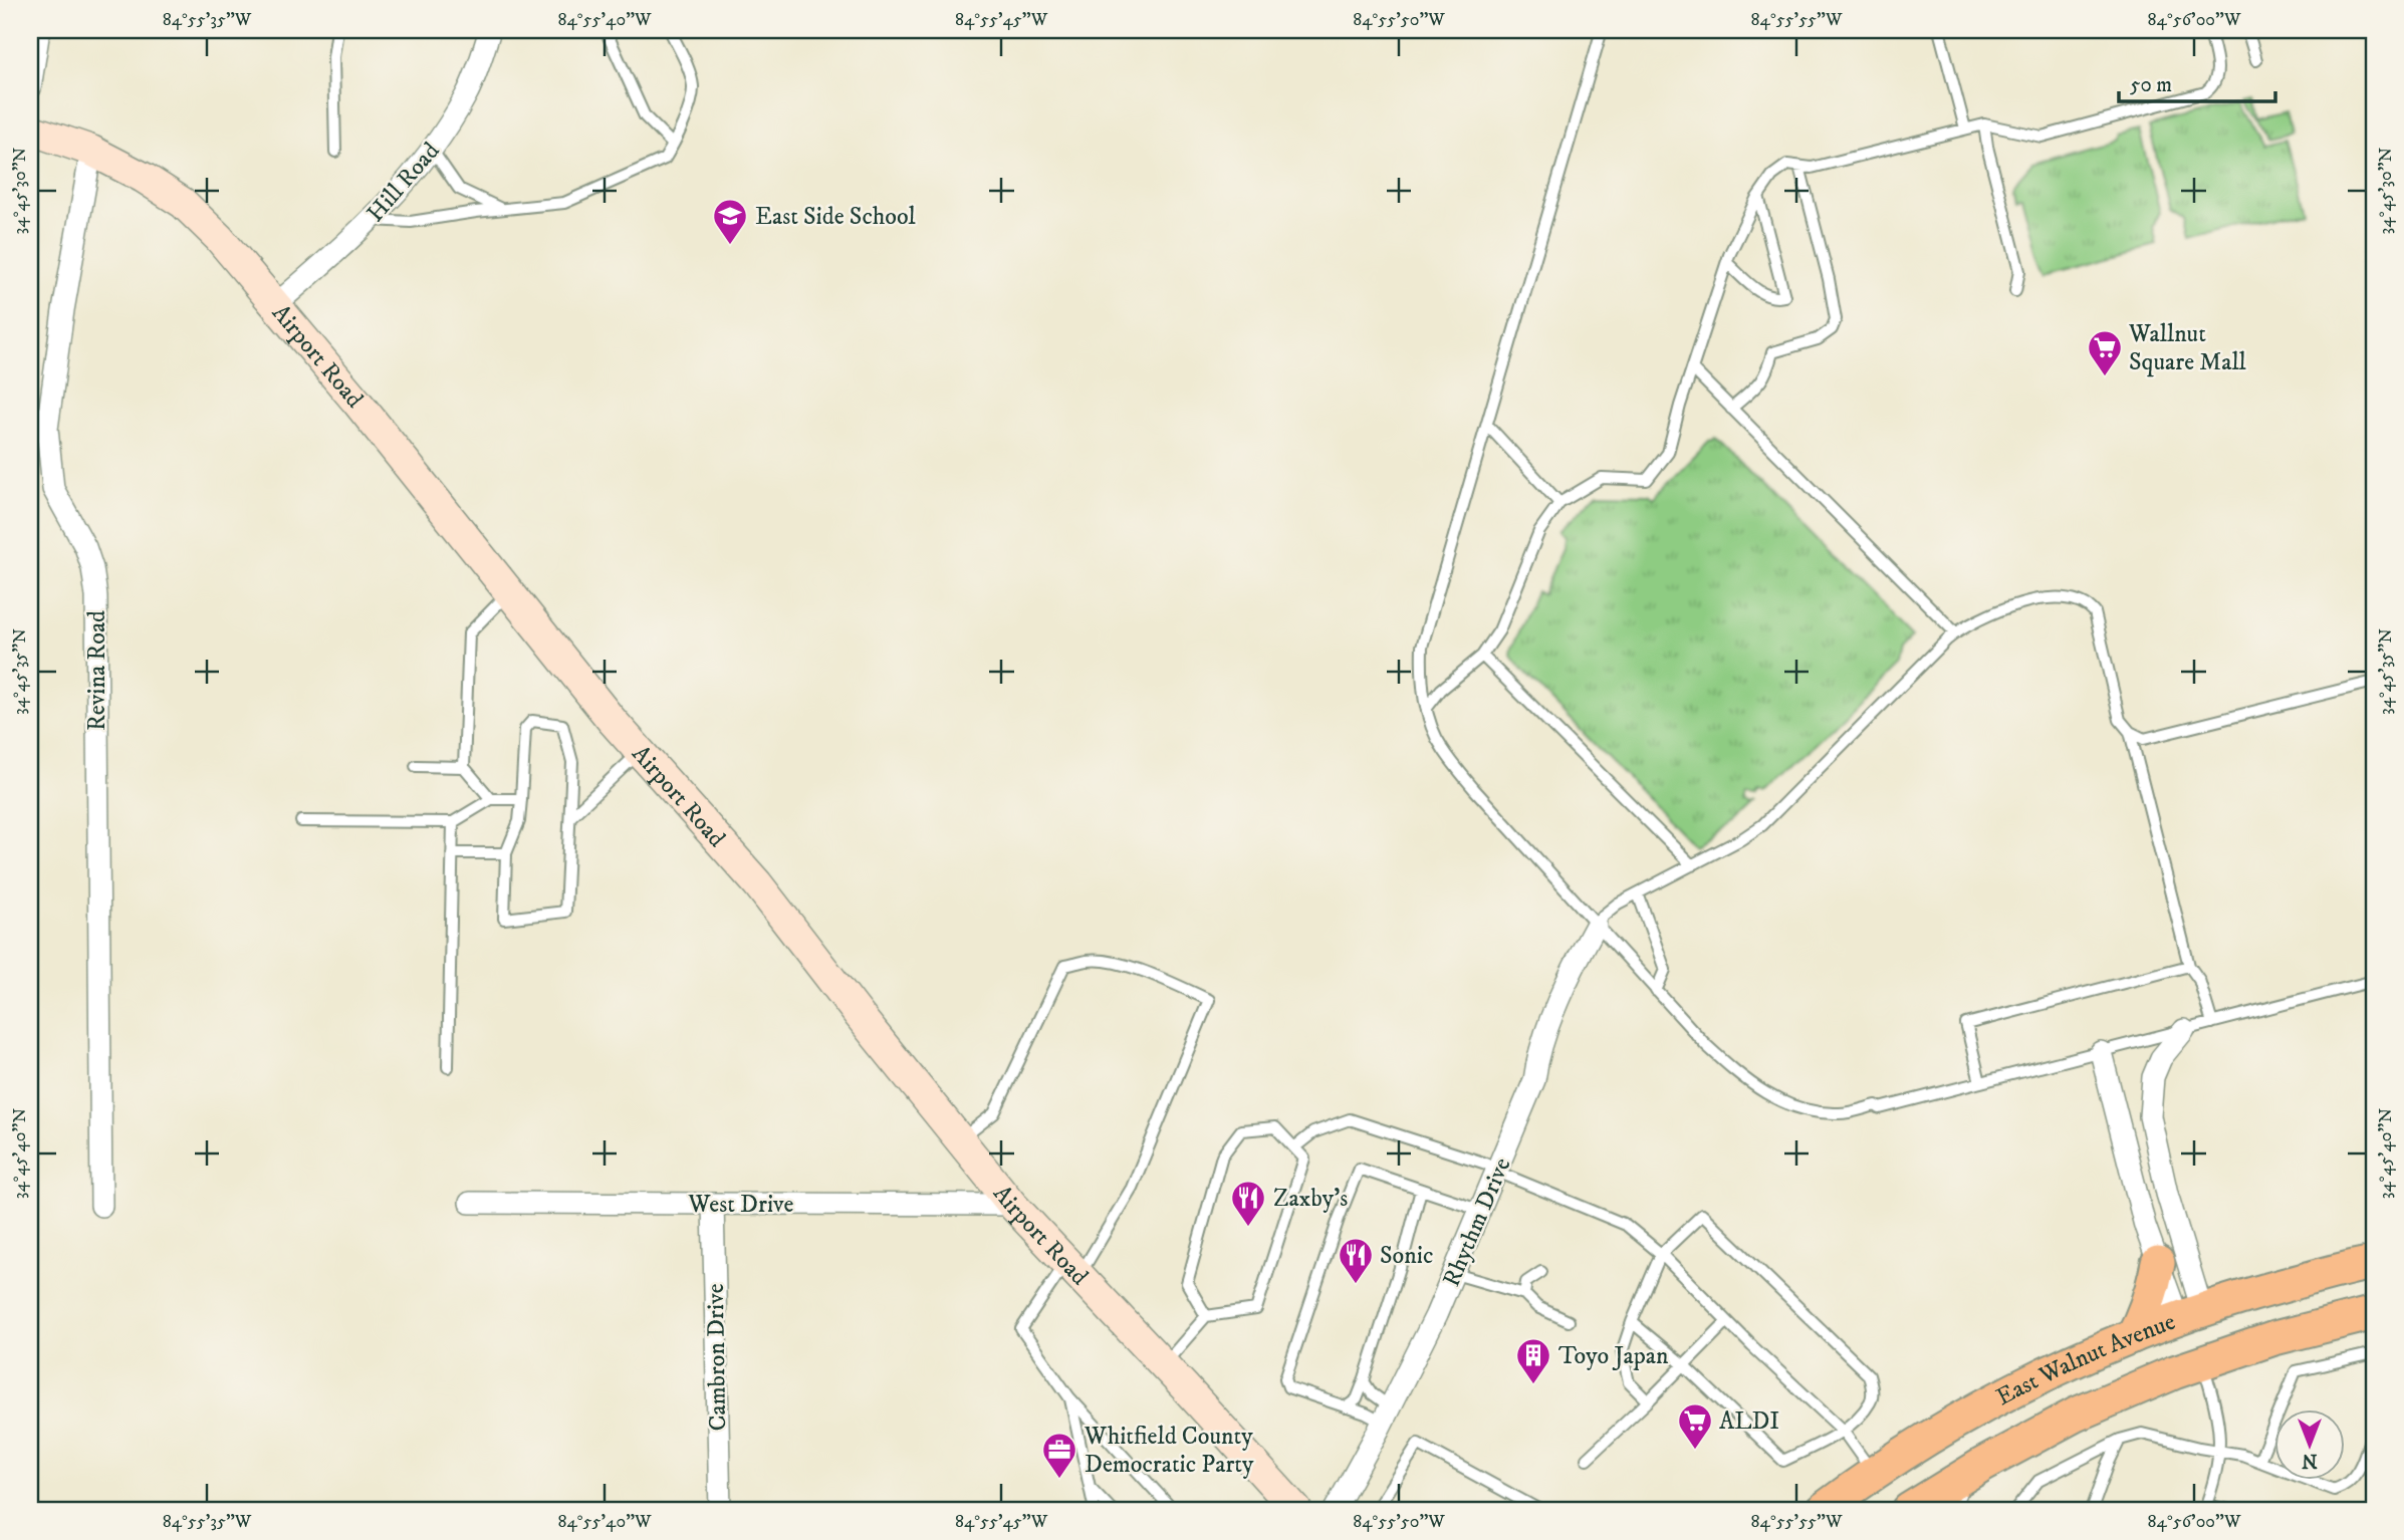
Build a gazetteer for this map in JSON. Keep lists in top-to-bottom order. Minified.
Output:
{"streets":{"main road":["East Walnut Avenue"],"street":["Hill Road","Airport Road","Revina Road","West Drive","Rhythm Drive","Cambron Drive"]},"crossings":[["Hill Road","Airport Road"],["Airport Road","Revina Road"],["Airport Road","West Drive"],["West Drive","Cambron Drive"]],"places":{"school or university":["East Side School"],"supermarket":["Wallnut Square Mall","ALDI"],"restaurant":["Zaxby's","Sonic"],"building":["Toyo Japan"],"office":["Whitfield County Democratic Party"]},"scale_bar":"50 m","north":"bottom","coordinates":["84°55'35\"W","84°55'40\"W","84°55'45\"W","84°55'50\"W","84°55'55\"W","84°56'00\"W","34°45'30\"N","34°45'35\"N","34°45'40\"N"]}
